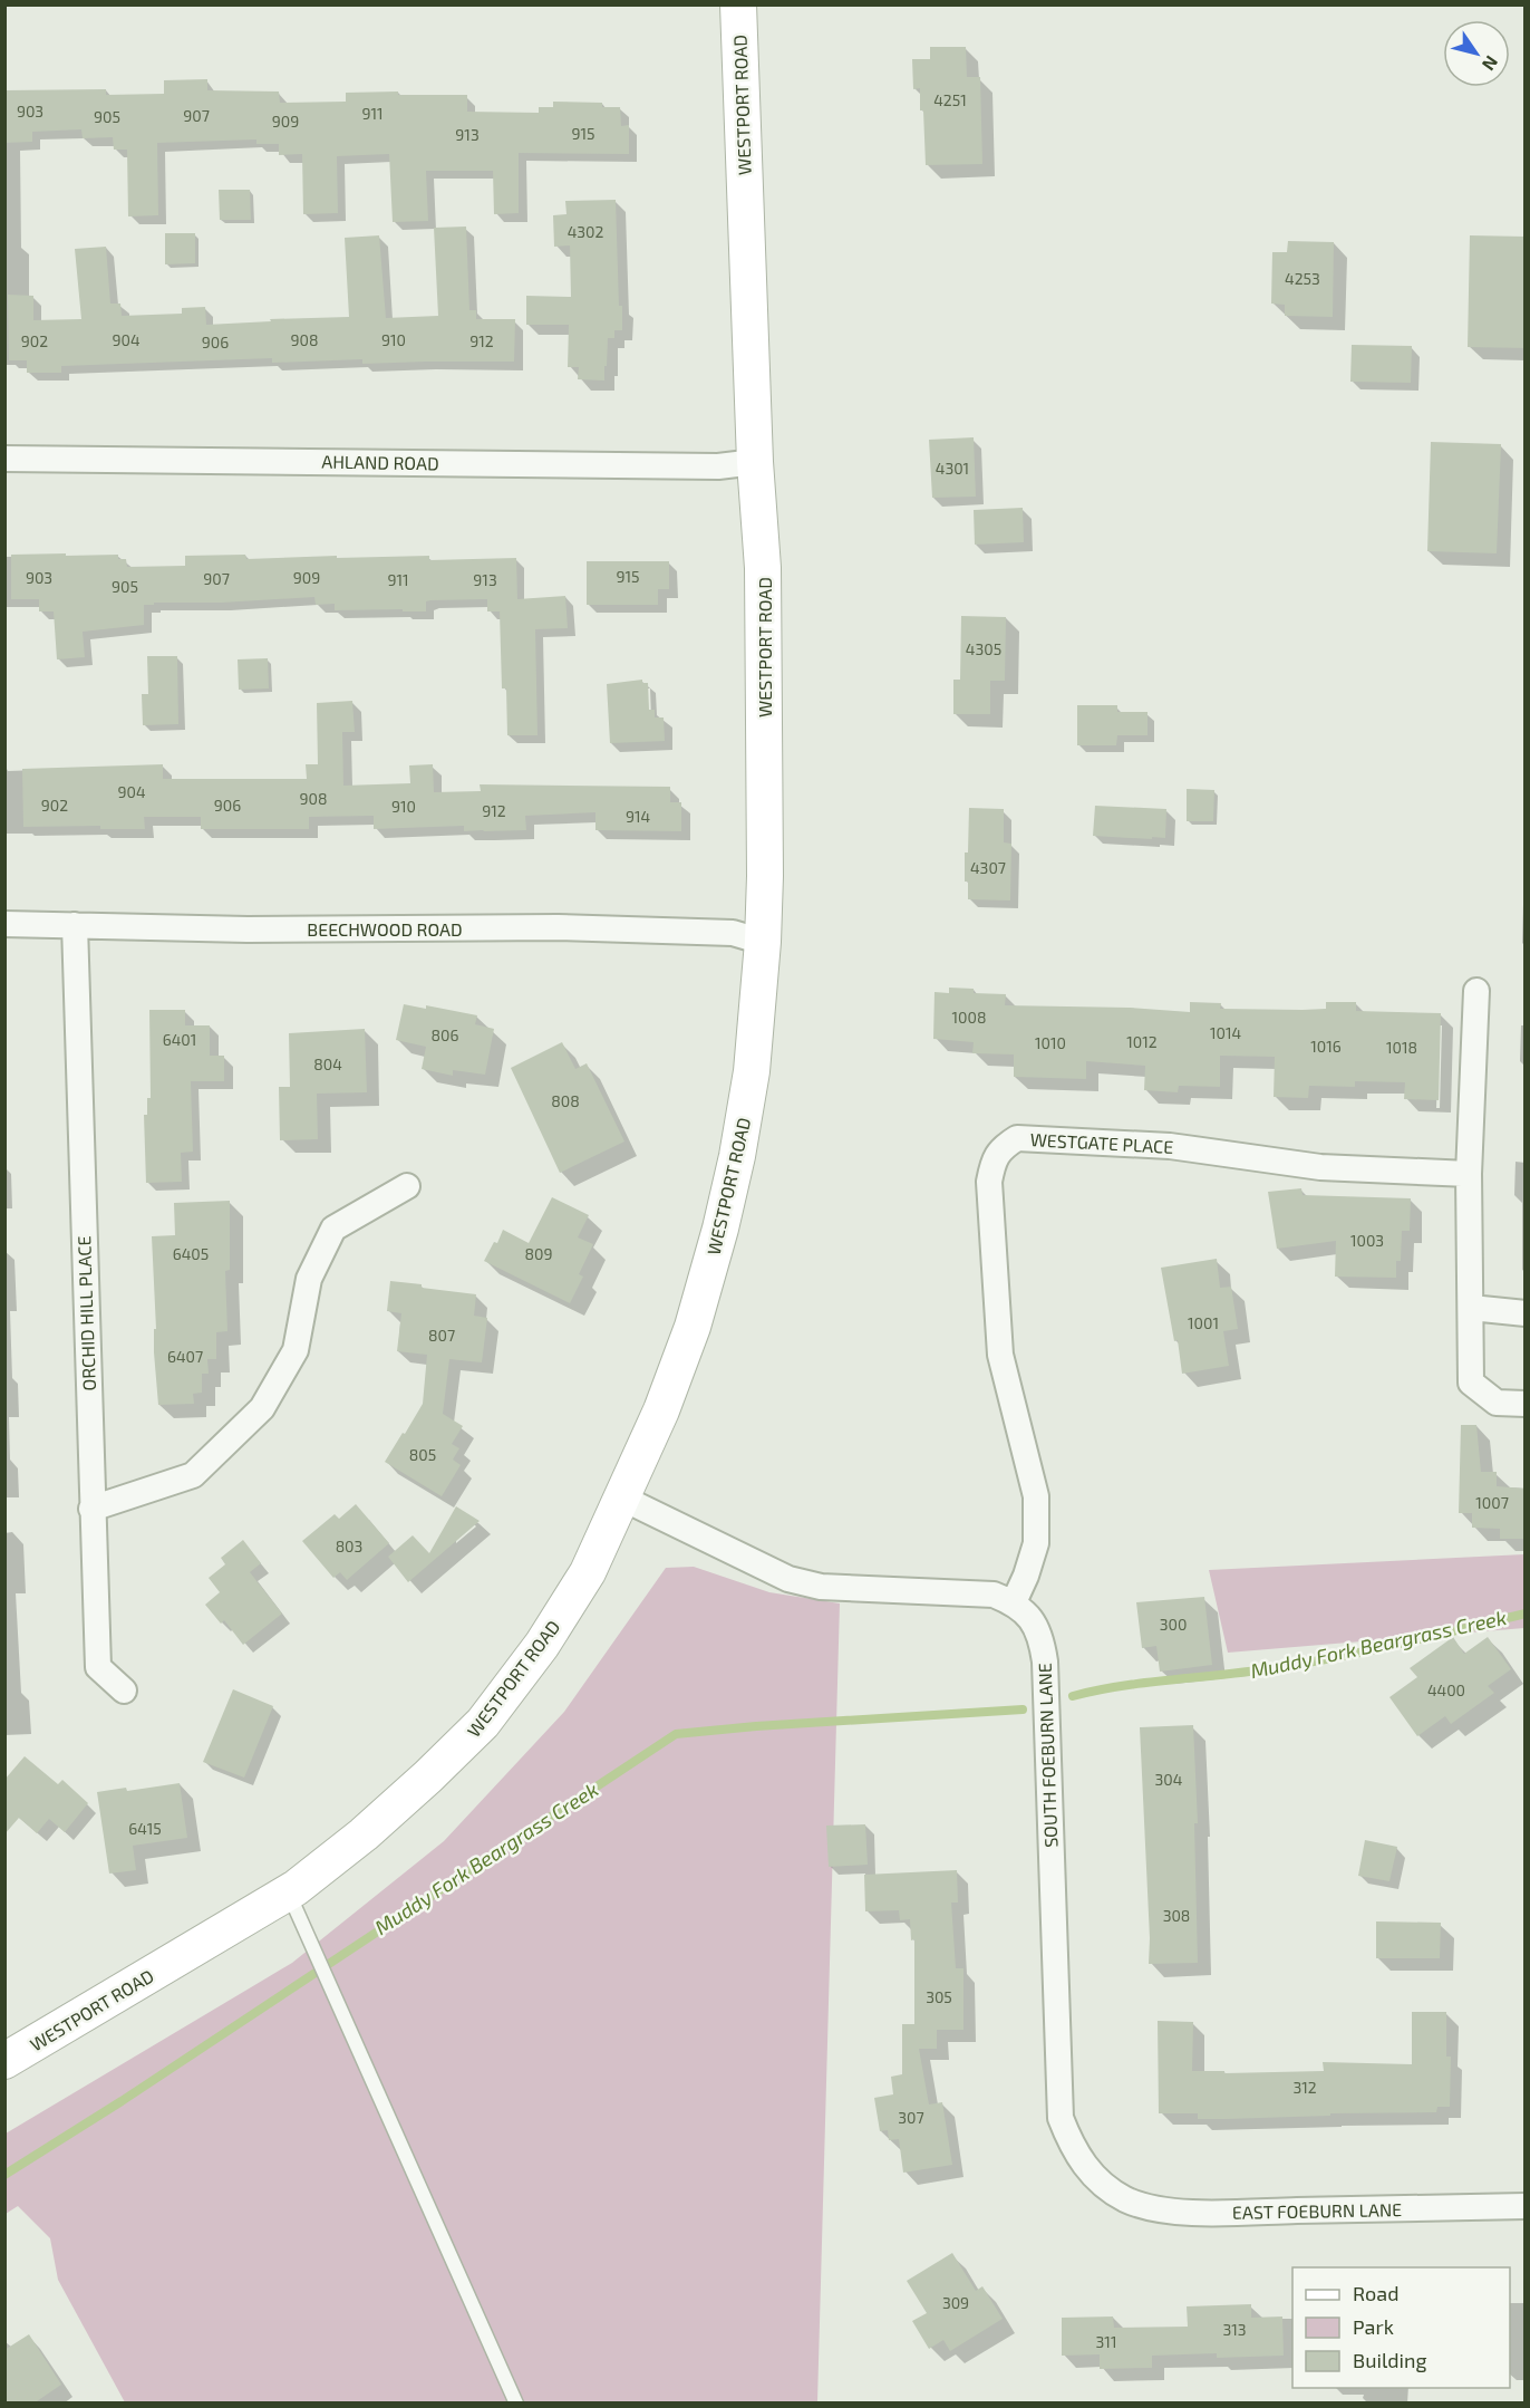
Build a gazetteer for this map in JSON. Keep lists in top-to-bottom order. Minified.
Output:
{"streets":{"main road":["WESTPORT ROAD"],"street":["AHLAND ROAD","BEECHWOOD ROAD","WESTGATE PLACE","ORCHID HILL PLACE","SOUTH FOEBURN LANE","EAST FOEBURN LANE"]},"crossings":[["WESTPORT ROAD","AHLAND ROAD"],["WESTPORT ROAD","BEECHWOOD ROAD"],["BEECHWOOD ROAD","ORCHID HILL PLACE"],["WESTGATE PLACE","SOUTH FOEBURN LANE"],["SOUTH FOEBURN LANE","EAST FOEBURN LANE"]],"water":["Muddy Fork Beargrass Creek"],"house_numbers":["4251","903","911","907","905","909","915","913","4302","4253","904","908","910","902","912","906","4301","915","903","909","907","911","913","905","4305","904","908","902","906","910","912","914","4307","1008","1014","806","6401","1012","1010","1016","1018","804","808","1003","6405","809","1001","807","6407","805","1007","803","300","4400","304","6415","308","305","312","307","309","313","311"],"legend":["Road","Park","Building"],"north":"bottom right"}
